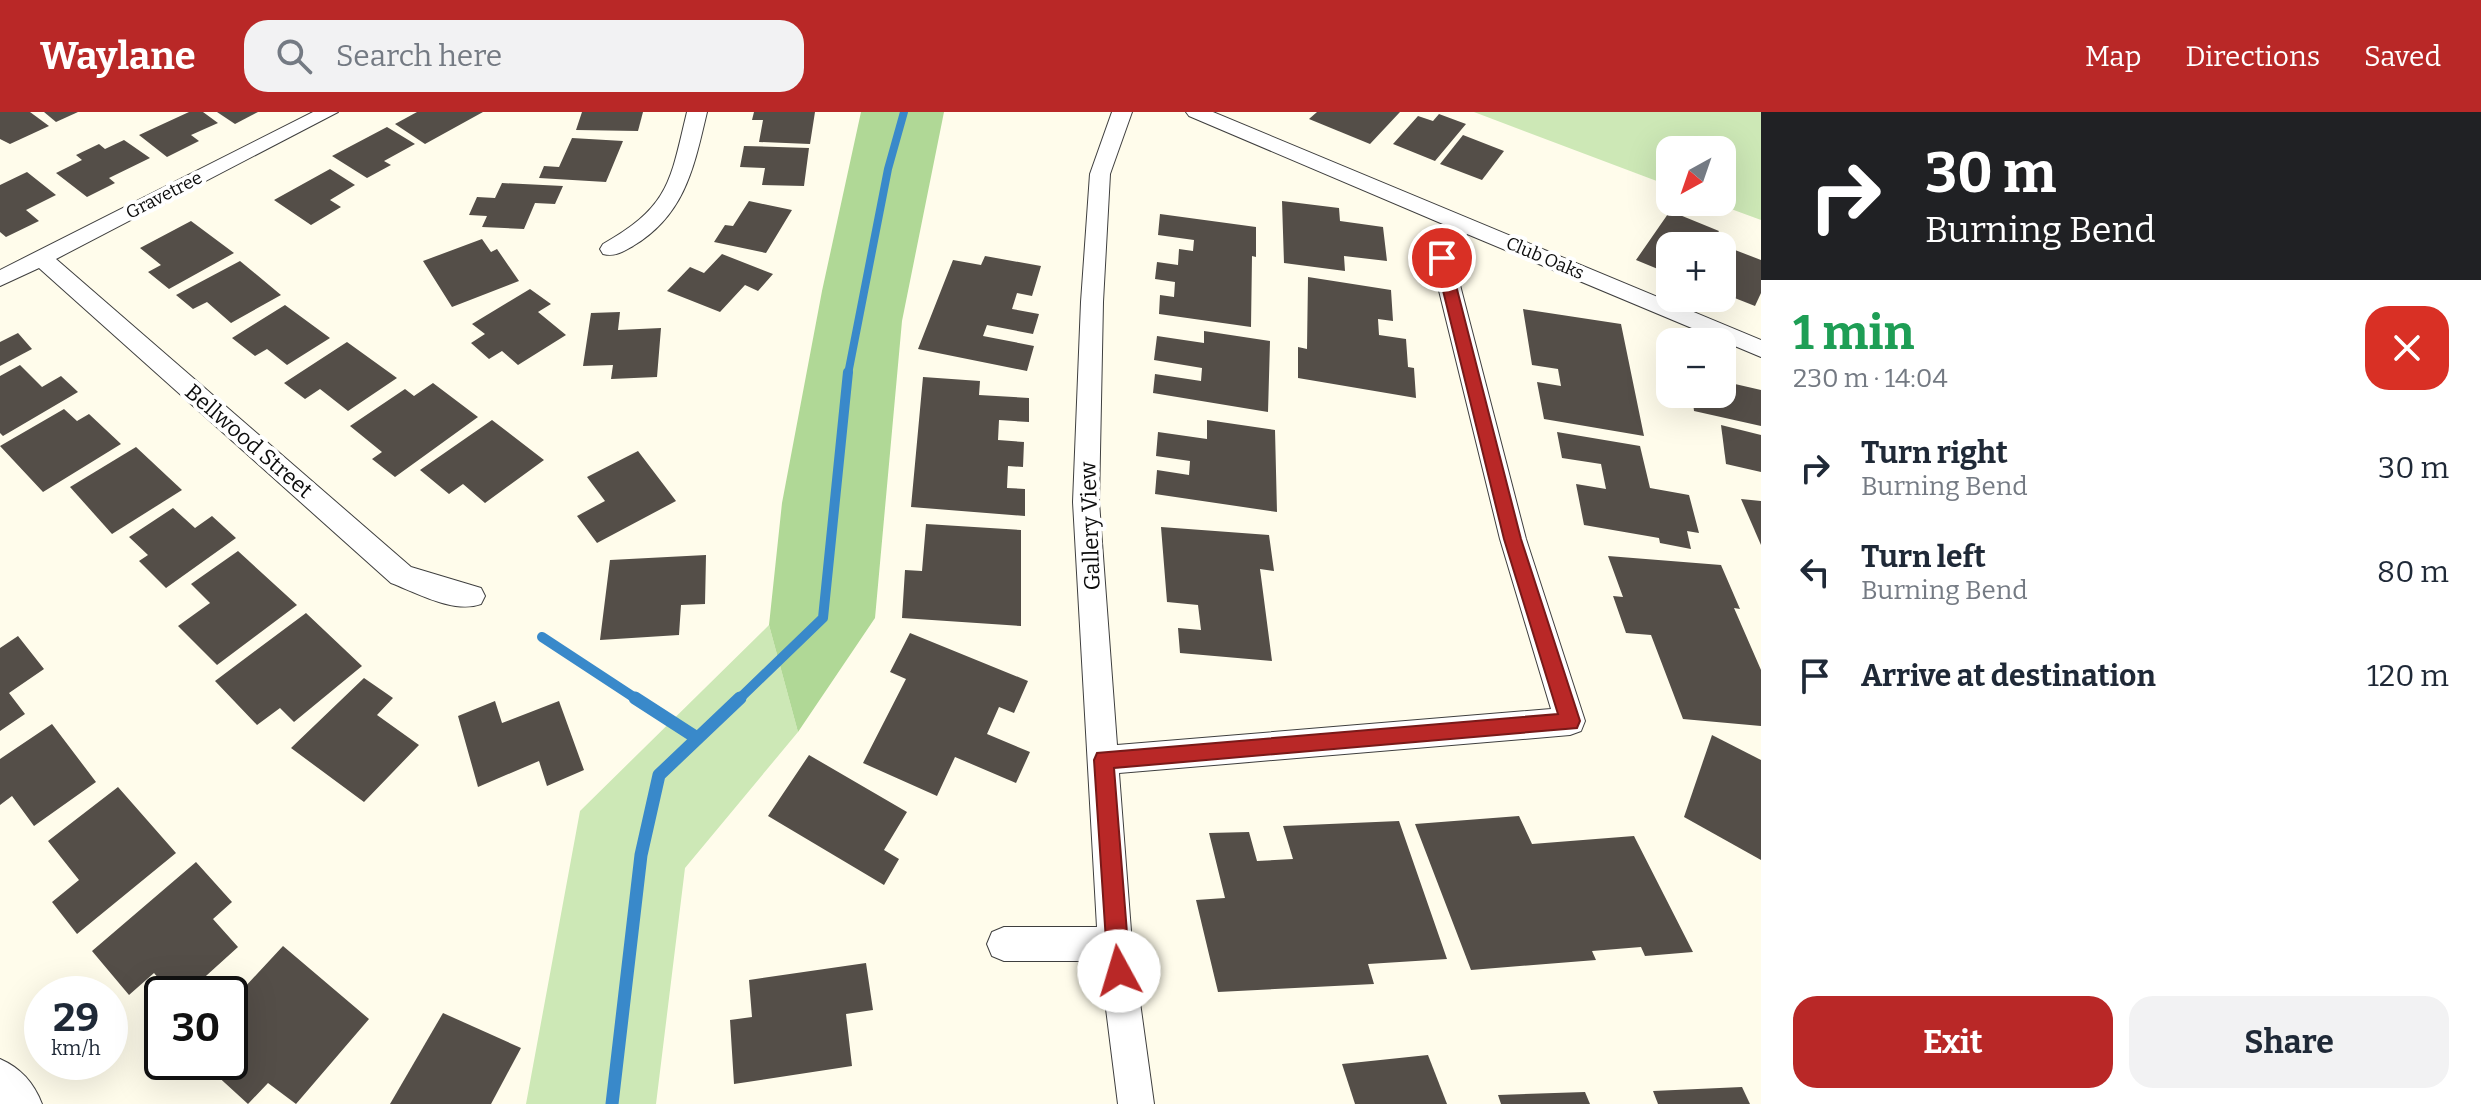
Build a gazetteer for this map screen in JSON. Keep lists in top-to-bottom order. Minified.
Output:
{"streets":{"street":["Gravetree","Club Oaks","Bellwood Street","Gallery View"]},"crossings":[["Gravetree","Bellwood Street"]],"north":"bottom left","page":{"header":"Waylane","search":"Search here","nav":["Map","Directions","Saved"],"turn":["30 m","Burning Bend"],"map_buttons":["+","−"],"heading":["1 min","230 m · 14:04"],"list":[{"name":"Turn right","note":"Burning Bend","value":"30 m"},{"name":"Turn left","note":"Burning Bend","value":"80 m"},{"name":"Arrive at destination","value":"120 m"}],"speed":"29 km/h","limit":"30","buttons":["Exit","Share"]}}
